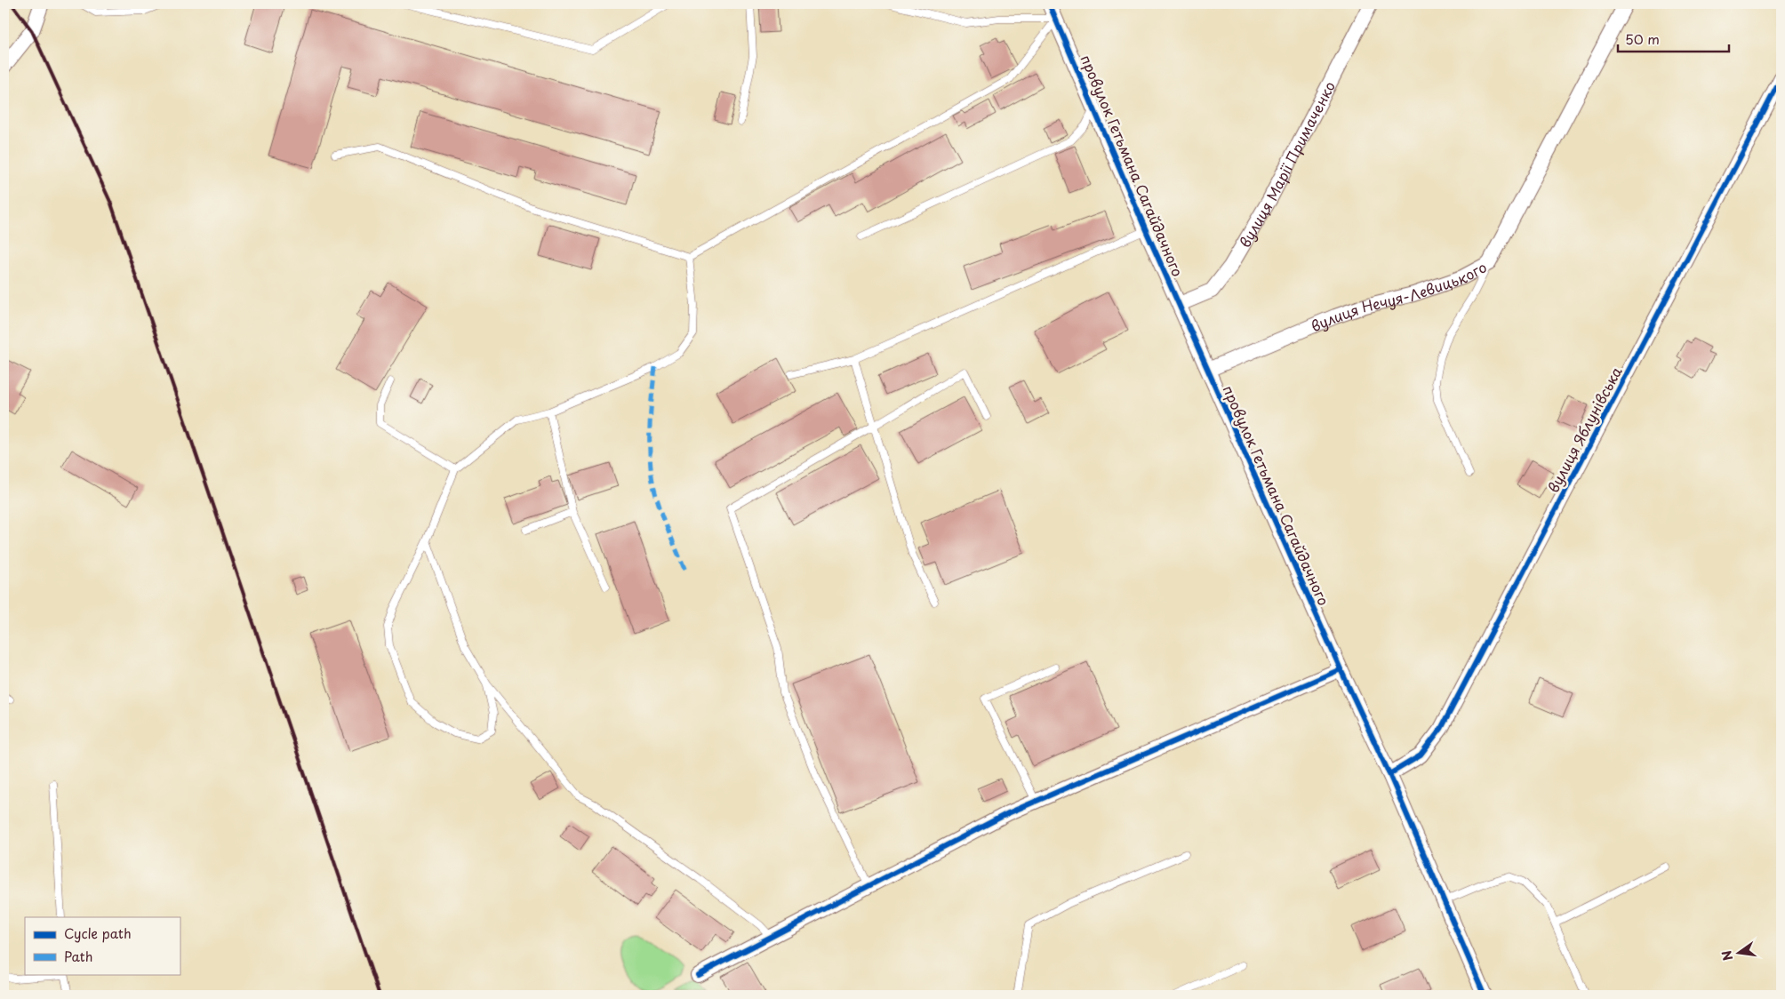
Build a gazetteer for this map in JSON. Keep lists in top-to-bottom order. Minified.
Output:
{"streets":{"street":["вулиця Марії Примаченко","провулок Гетьмана Сагайдачного","вулиця Нечуя-Левицького","вулиця Яблунівська"]},"crossings":[["вулиця Марії Примаченко","провулок Гетьмана Сагайдачного"],["провулок Гетьмана Сагайдачного","вулиця Нечуя-Левицького"],["провулок Гетьмана Сагайдачного","вулиця Яблунівська"]],"legend":["Cycle path","Path"],"scale_bar":"50 m","north":"left"}
